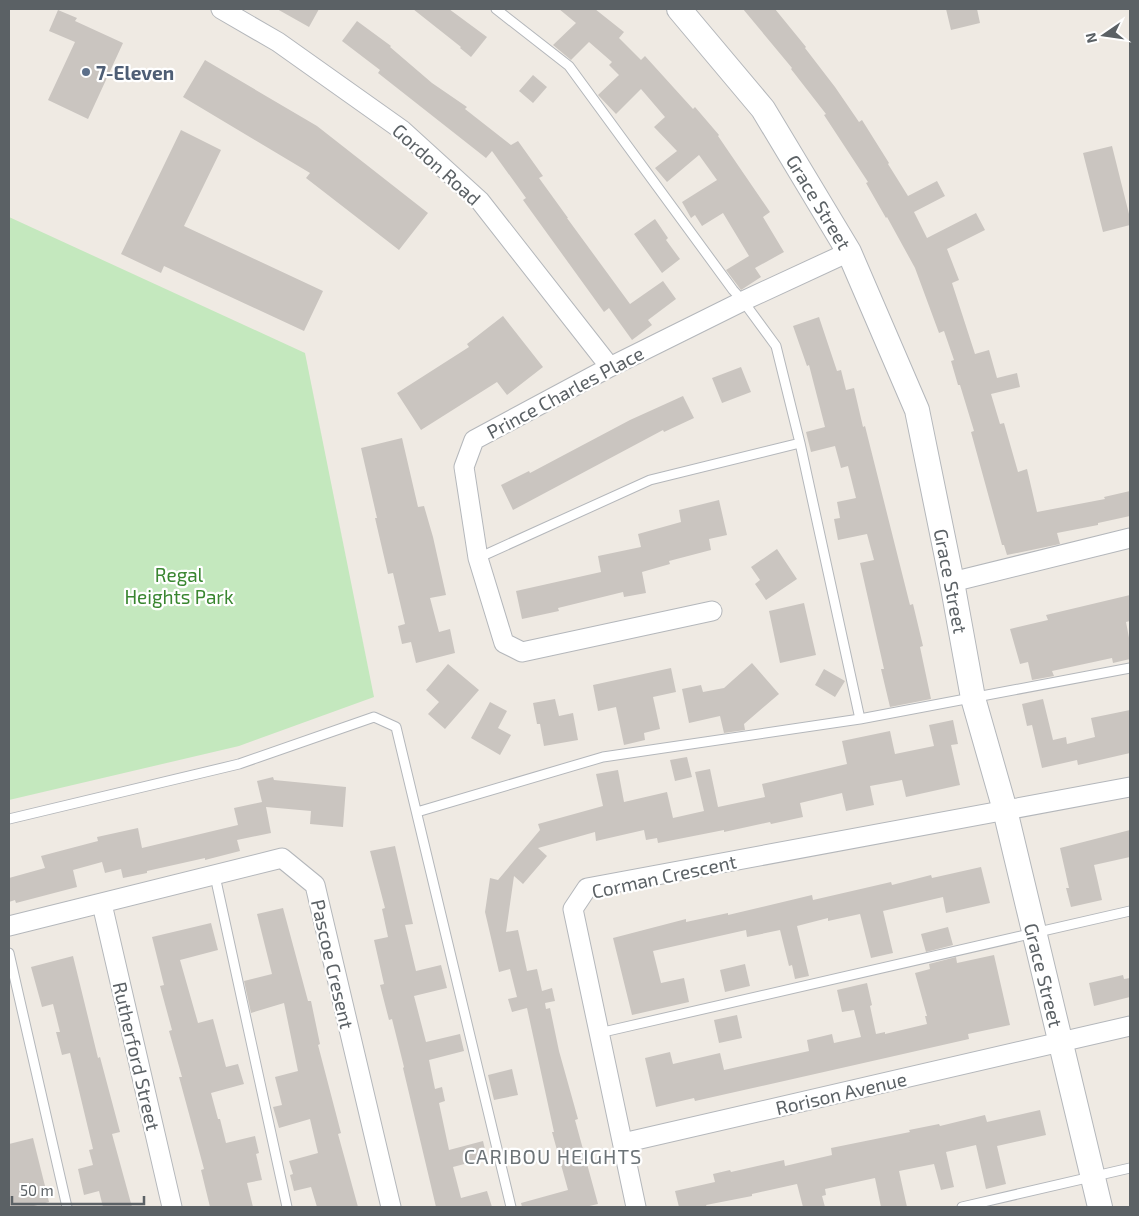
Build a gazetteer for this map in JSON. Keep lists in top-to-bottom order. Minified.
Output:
{"streets":{"street":["Gordon Road","Grace Street","Prince Charles Place","Corman Crescent","Pascoe Cresent","Rutherford Street","Rorison Avenue"]},"crossings":[["Gordon Road","Prince Charles Place"],["Grace Street","Prince Charles Place"],["Grace Street","Corman Crescent"],["Grace Street","Rorison Avenue"],["Corman Crescent","Rorison Avenue"],["Pascoe Cresent","Rutherford Street"]],"districts":["CARIBOU HEIGHTS"],"parks":["Regal Heights Park"],"places":["7-Eleven"],"scale_bar":"50 m","north":"left"}
